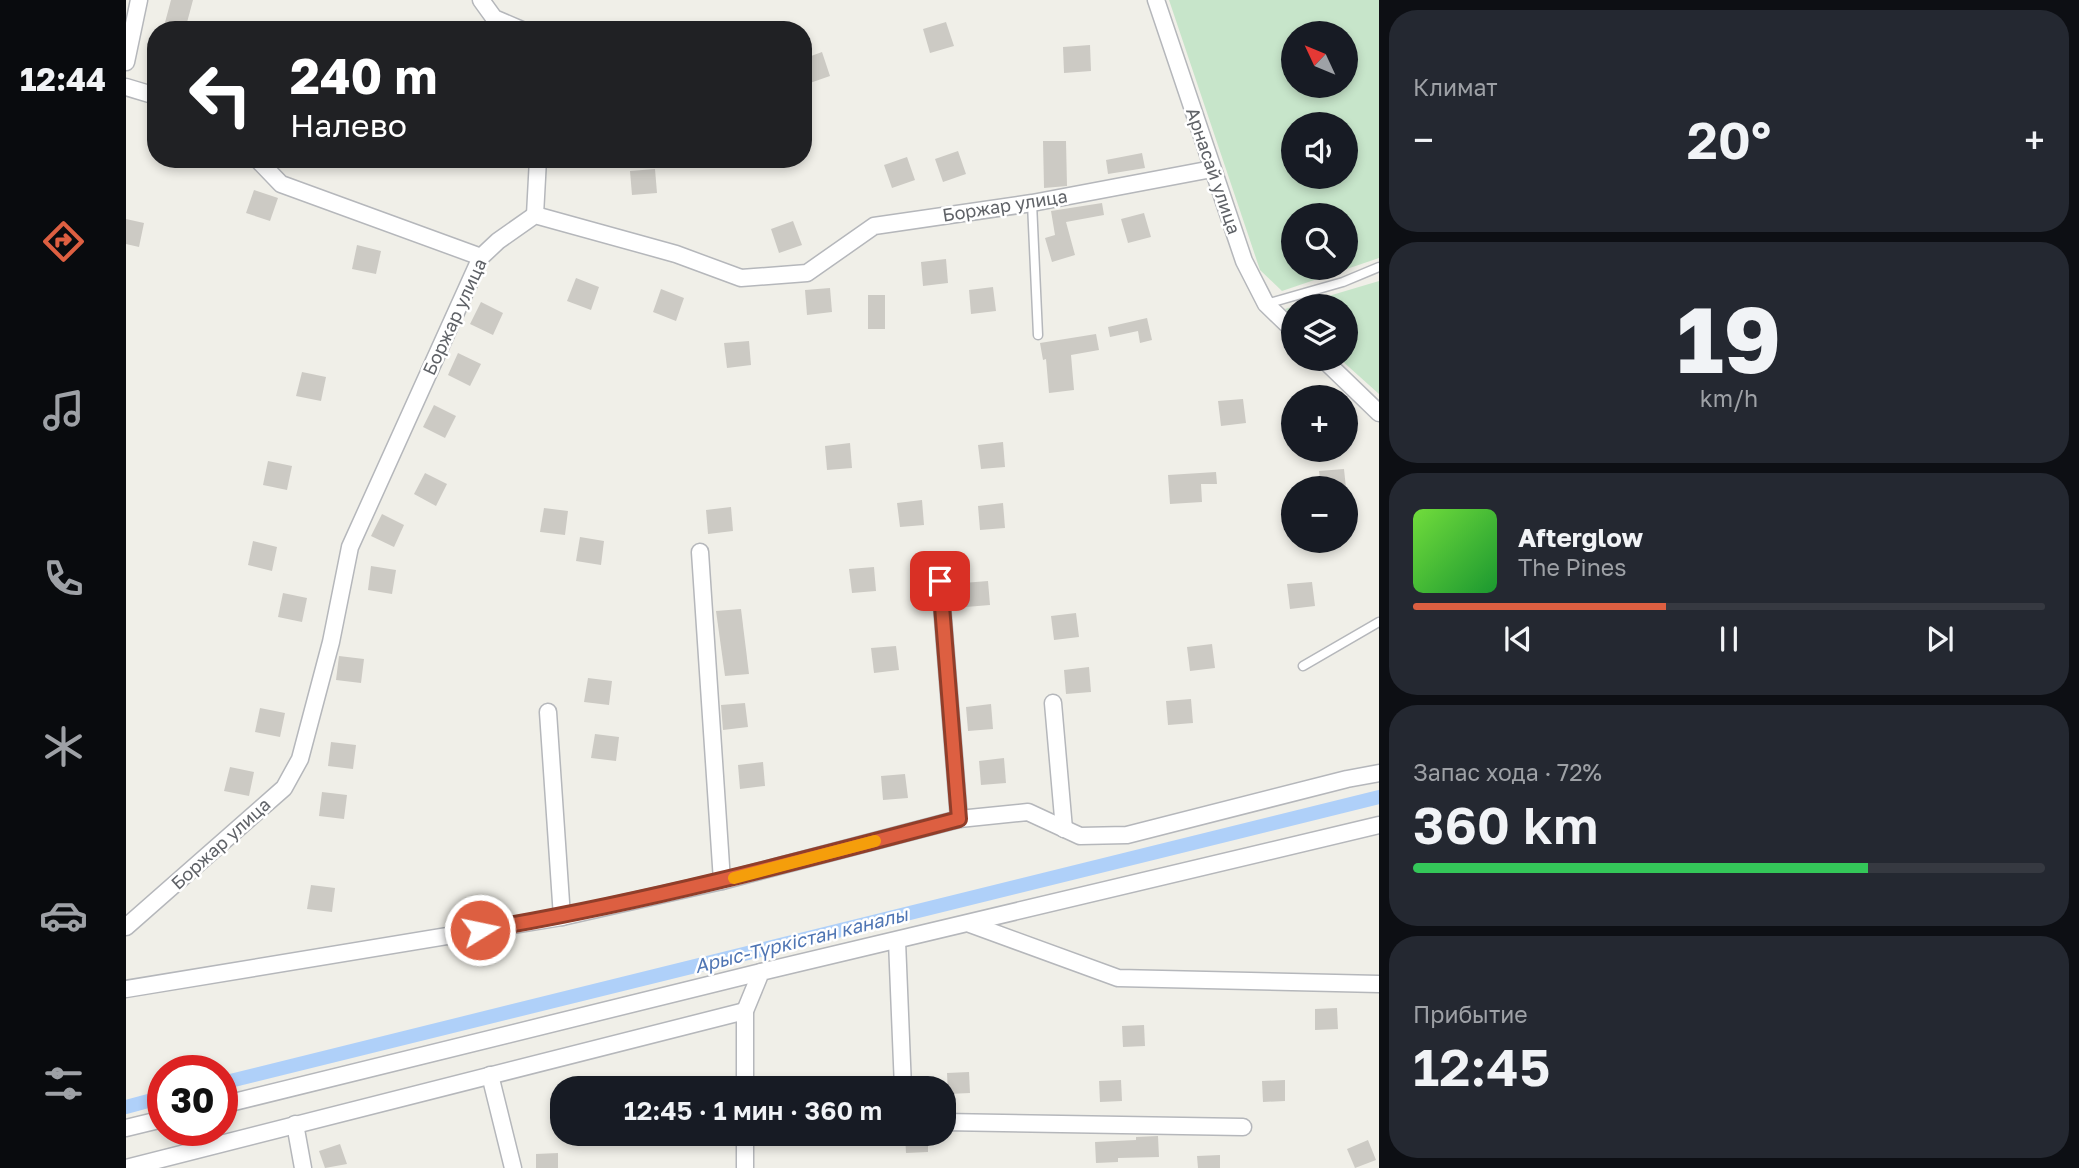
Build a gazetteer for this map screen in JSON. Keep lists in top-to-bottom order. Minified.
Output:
{"streets":{"street":["Арнасай улица","Боржар улица"]},"crossings":[["Арнасай улица","Боржар улица"]],"water":["Арыс-Түркістан каналы"],"north":"top left","page":{"tabs":"12:44","tile":["Климат",["19","km/h"],["Запас хода · 72%","360 km"],["Прибытие","12:45"]],"map_buttons":["+","−"],"turn":["240 m","Налево"],"heat":["−","20°","+"],"song":["Afterglow","The Pines"],"limit":"30","trip":"12:45 · 1 мин · 360 m"}}
